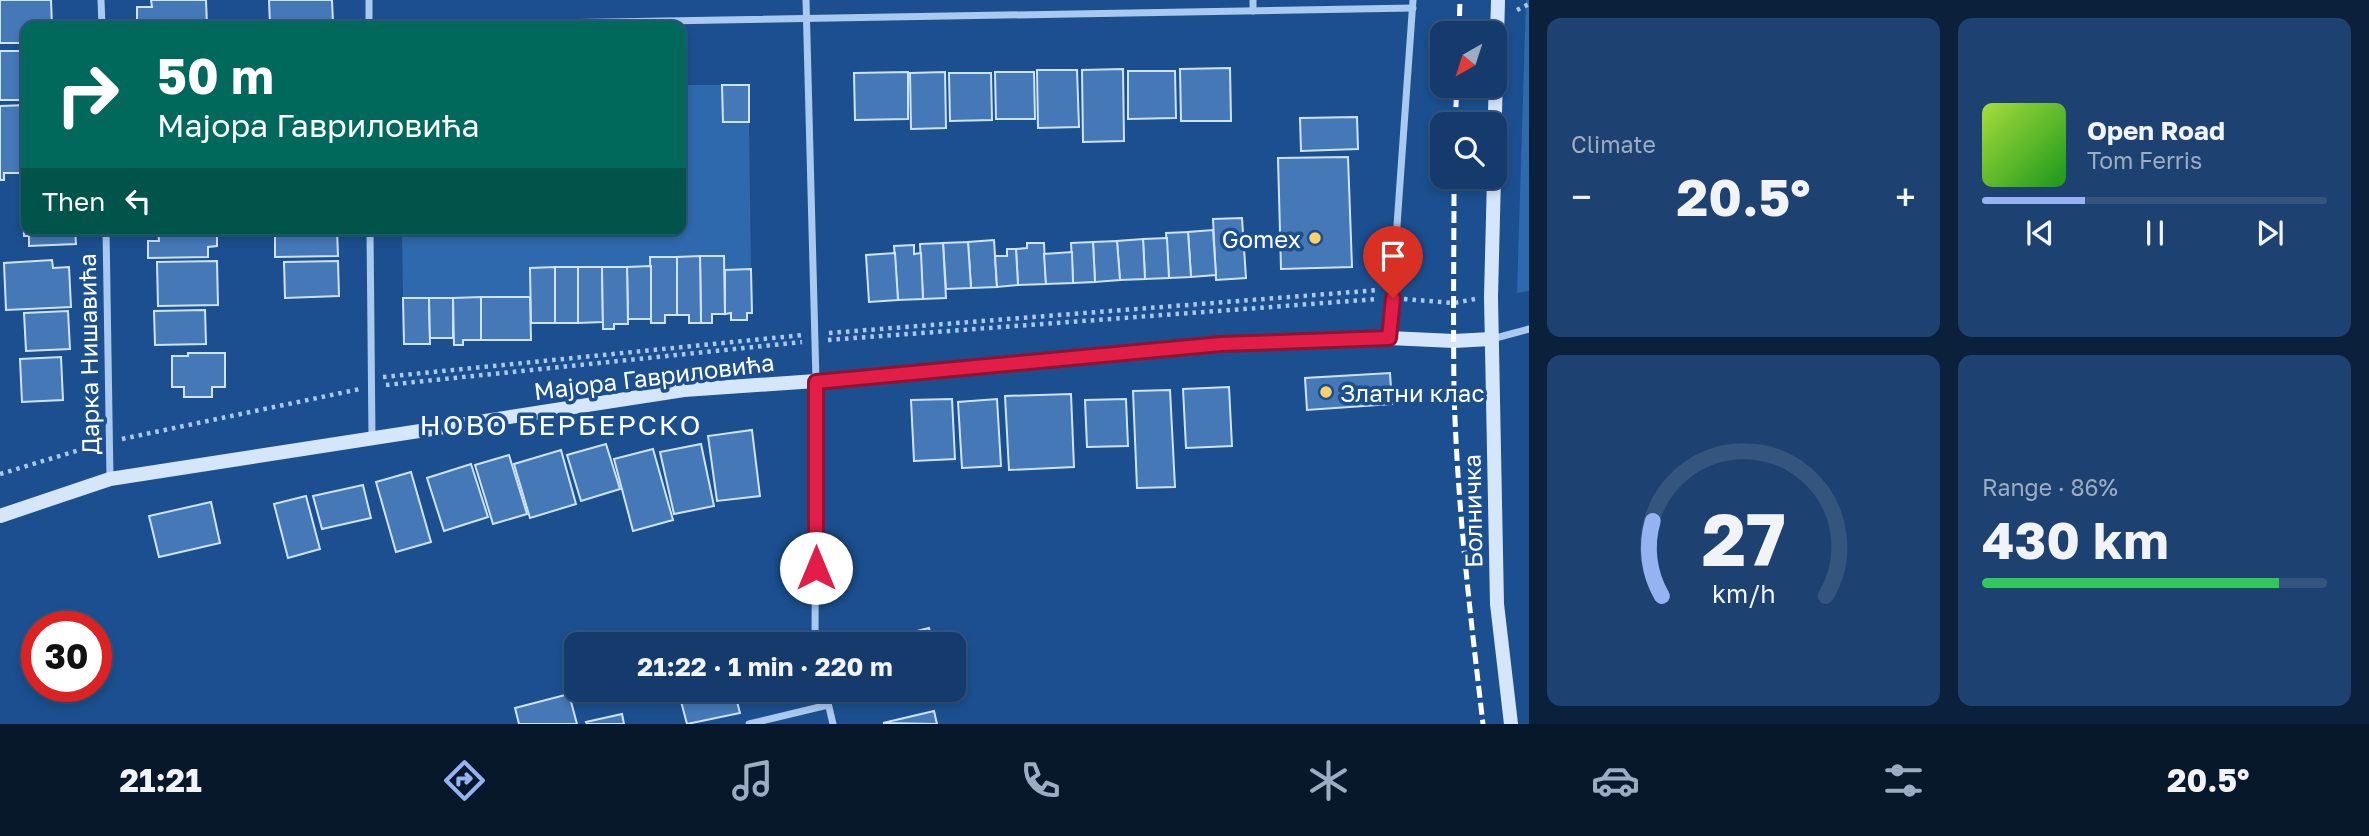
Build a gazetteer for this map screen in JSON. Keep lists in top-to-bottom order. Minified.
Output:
{"streets":{"street":["Дарка Нишавића","Мајора Гавриловића","Болничка"]},"crossings":[["Дарка Нишавића","Мајора Гавриловића"],["Мајора Гавриловића","Болничка"]],"districts":["НОВО БЕРБЕРСКО"],"places":["Gomex","Златни клас"],"north":"bottom left","page":{"tile":["Climate",["Range · 86%","430 km"]],"turn":["50 m","Мајора Гавриловића"],"song":["Open Road","Tom Ferris"],"then":"Then","heat":["−","20.5°","+"],"limit":"30","trip":"21:22 · 1 min · 220 m","tabs":["21:21","20.5°"],"gauge":["27","km/h"]}}
